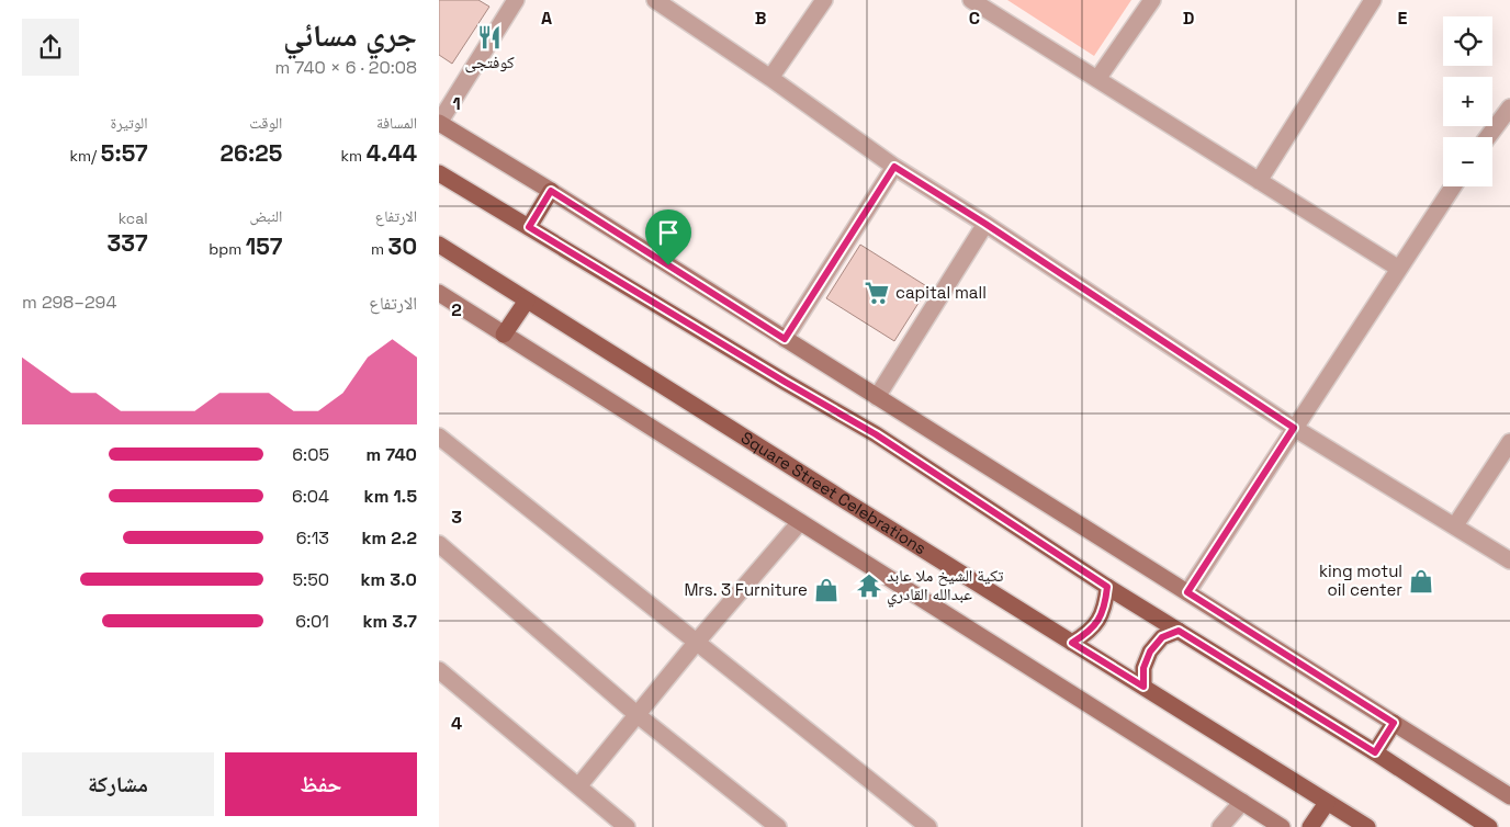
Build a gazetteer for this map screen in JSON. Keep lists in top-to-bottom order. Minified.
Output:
{"streets":{"main road":["Square Street Celebrations"]},"places":{"restaurant":["كوفتجى"],"supermarket":["capital mall"],"shop":["king motul oil center","Mrs. 3 Furniture"],"temple":["تكية الشيخ ملا عابد عبدالله القادري"]},"page":{"heading":["جري مسائي","20:08 · 6 × 740 m"],"map_buttons":["+","−"],"stats":[["المسافة","4.44 km"],["الوقت","26:25"],["الوتيرة","5:57 /km"],["الارتفاع","30 m"],["النبض","157 bpm"],["kcal","337"]],"chart":["الارتفاع","294–298 m"],"list":[{"name":"740 m","note":"6:05"},{"name":"1.5 km","note":"6:04"},{"name":"2.2 km","note":"6:13"},{"name":"3.0 km","note":"5:50"},{"name":"3.7 km","note":"6:01"}],"buttons":["حفظ","مشاركة"]},"grid":{"columns":["A","B","C","D","E"],"rows":["1","2","3","4"]}}
